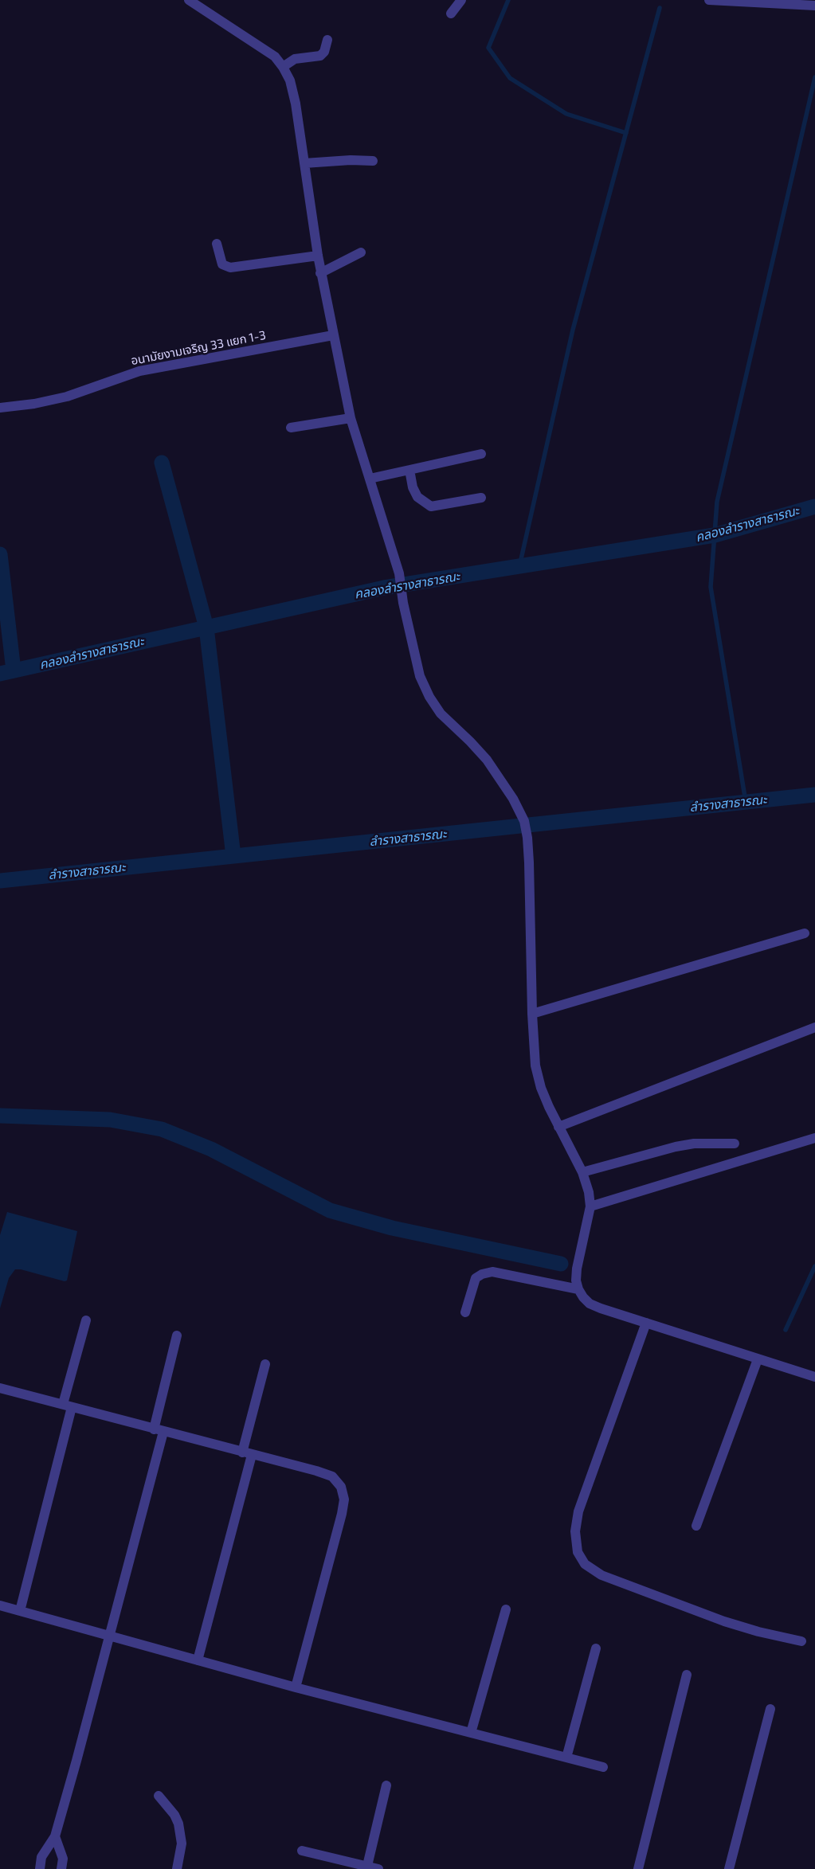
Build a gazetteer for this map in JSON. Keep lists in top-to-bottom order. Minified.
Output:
{"streets":{"street":["อนามัยงามเจริญ 33 แยก 1-3"]},"water":["คลองลำรางสาธารณะ","ลำรางสาธารณะ"]}
